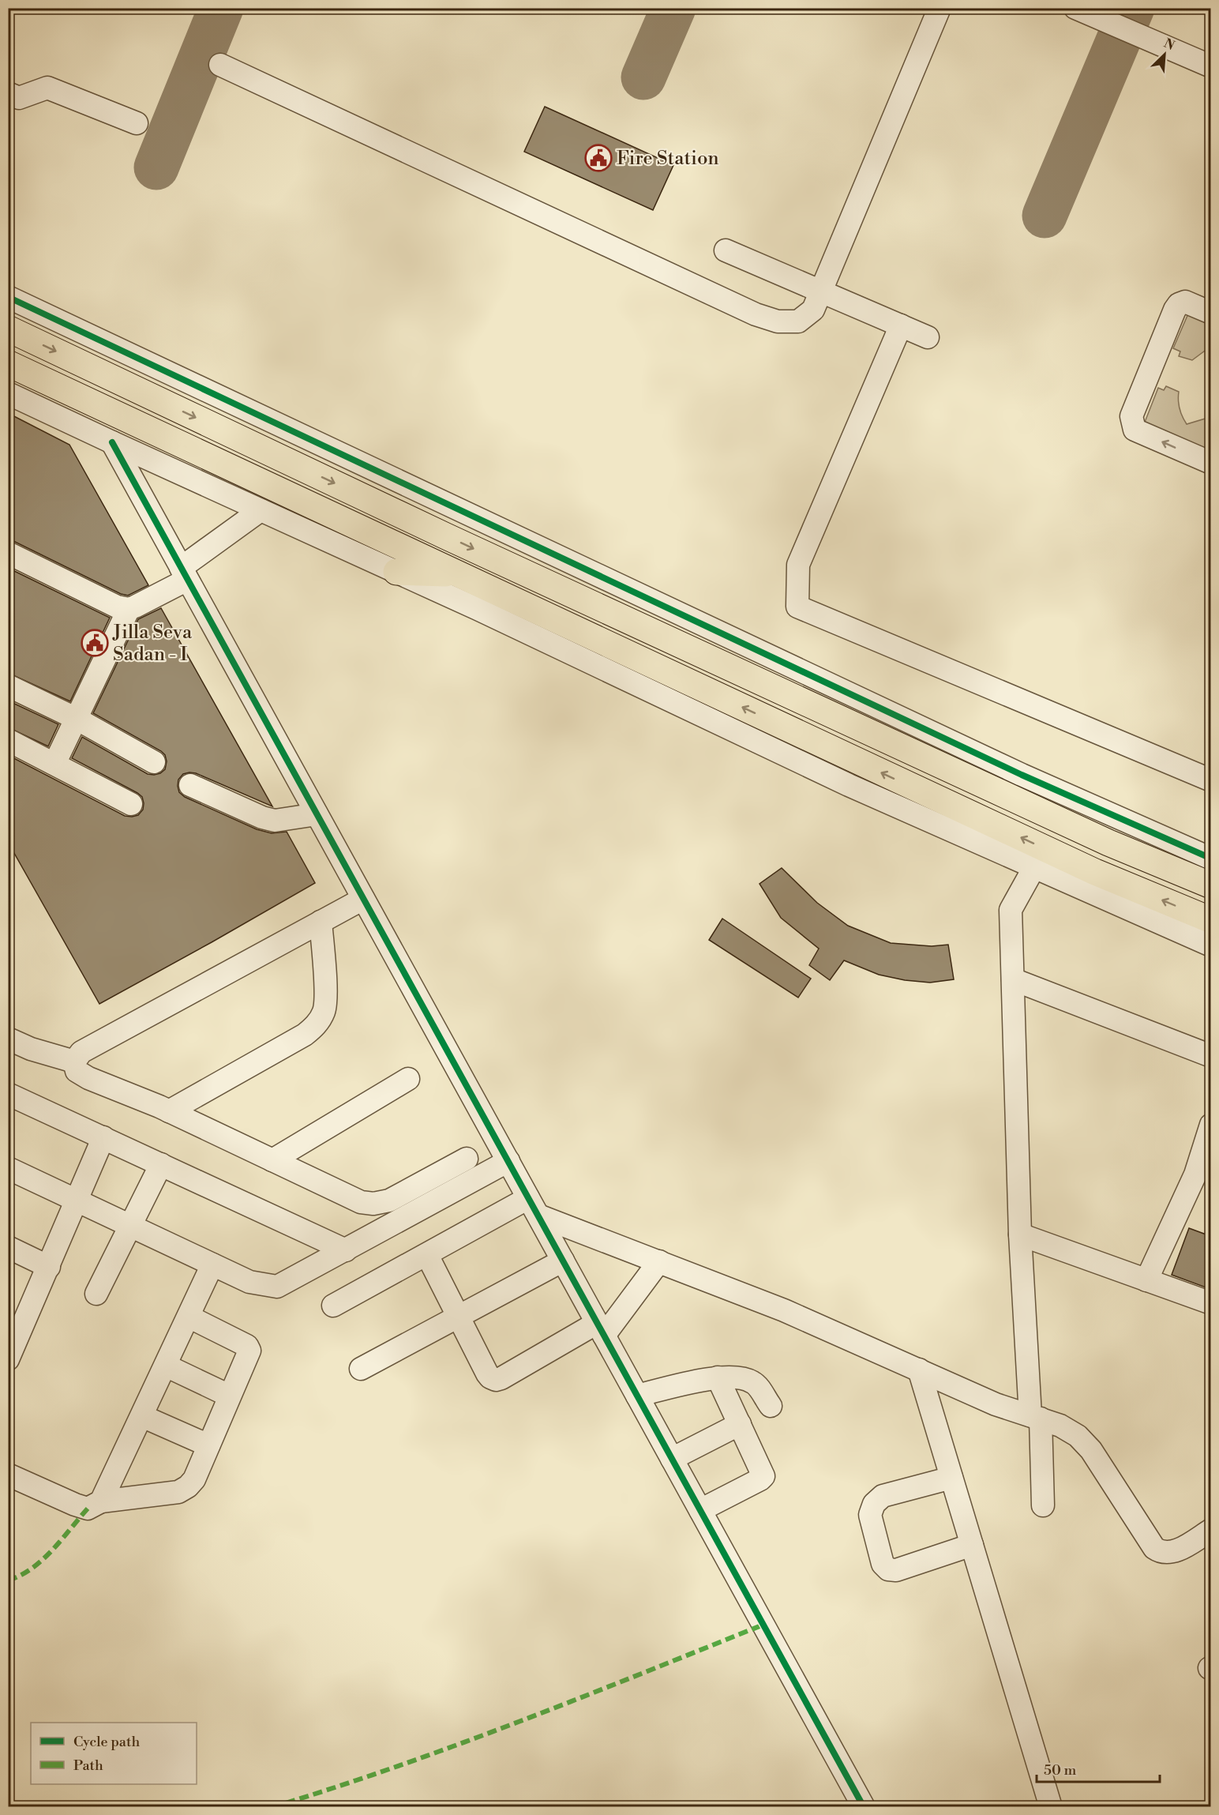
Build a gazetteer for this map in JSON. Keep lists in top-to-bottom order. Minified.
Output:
{"places":{"public building":["Fire Station","Jilla Seva Sadan - I"]},"legend":["Cycle path","Path"],"scale_bar":"50 m","north":"top right"}
